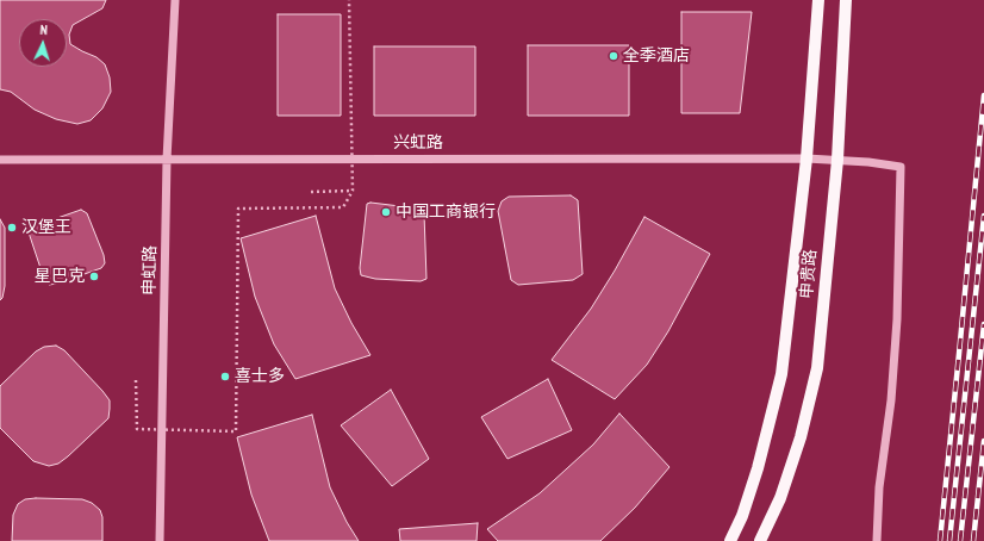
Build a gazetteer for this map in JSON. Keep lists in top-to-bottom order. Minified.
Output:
{"streets":{"main road":["申贵路"],"street":["兴虹路","申虹路"]},"crossings":[["兴虹路","申虹路"],["兴虹路","申贵路"]],"places":["全季酒店","中国工商银行","汉堡王","星巴克","喜士多"],"north":"top"}
